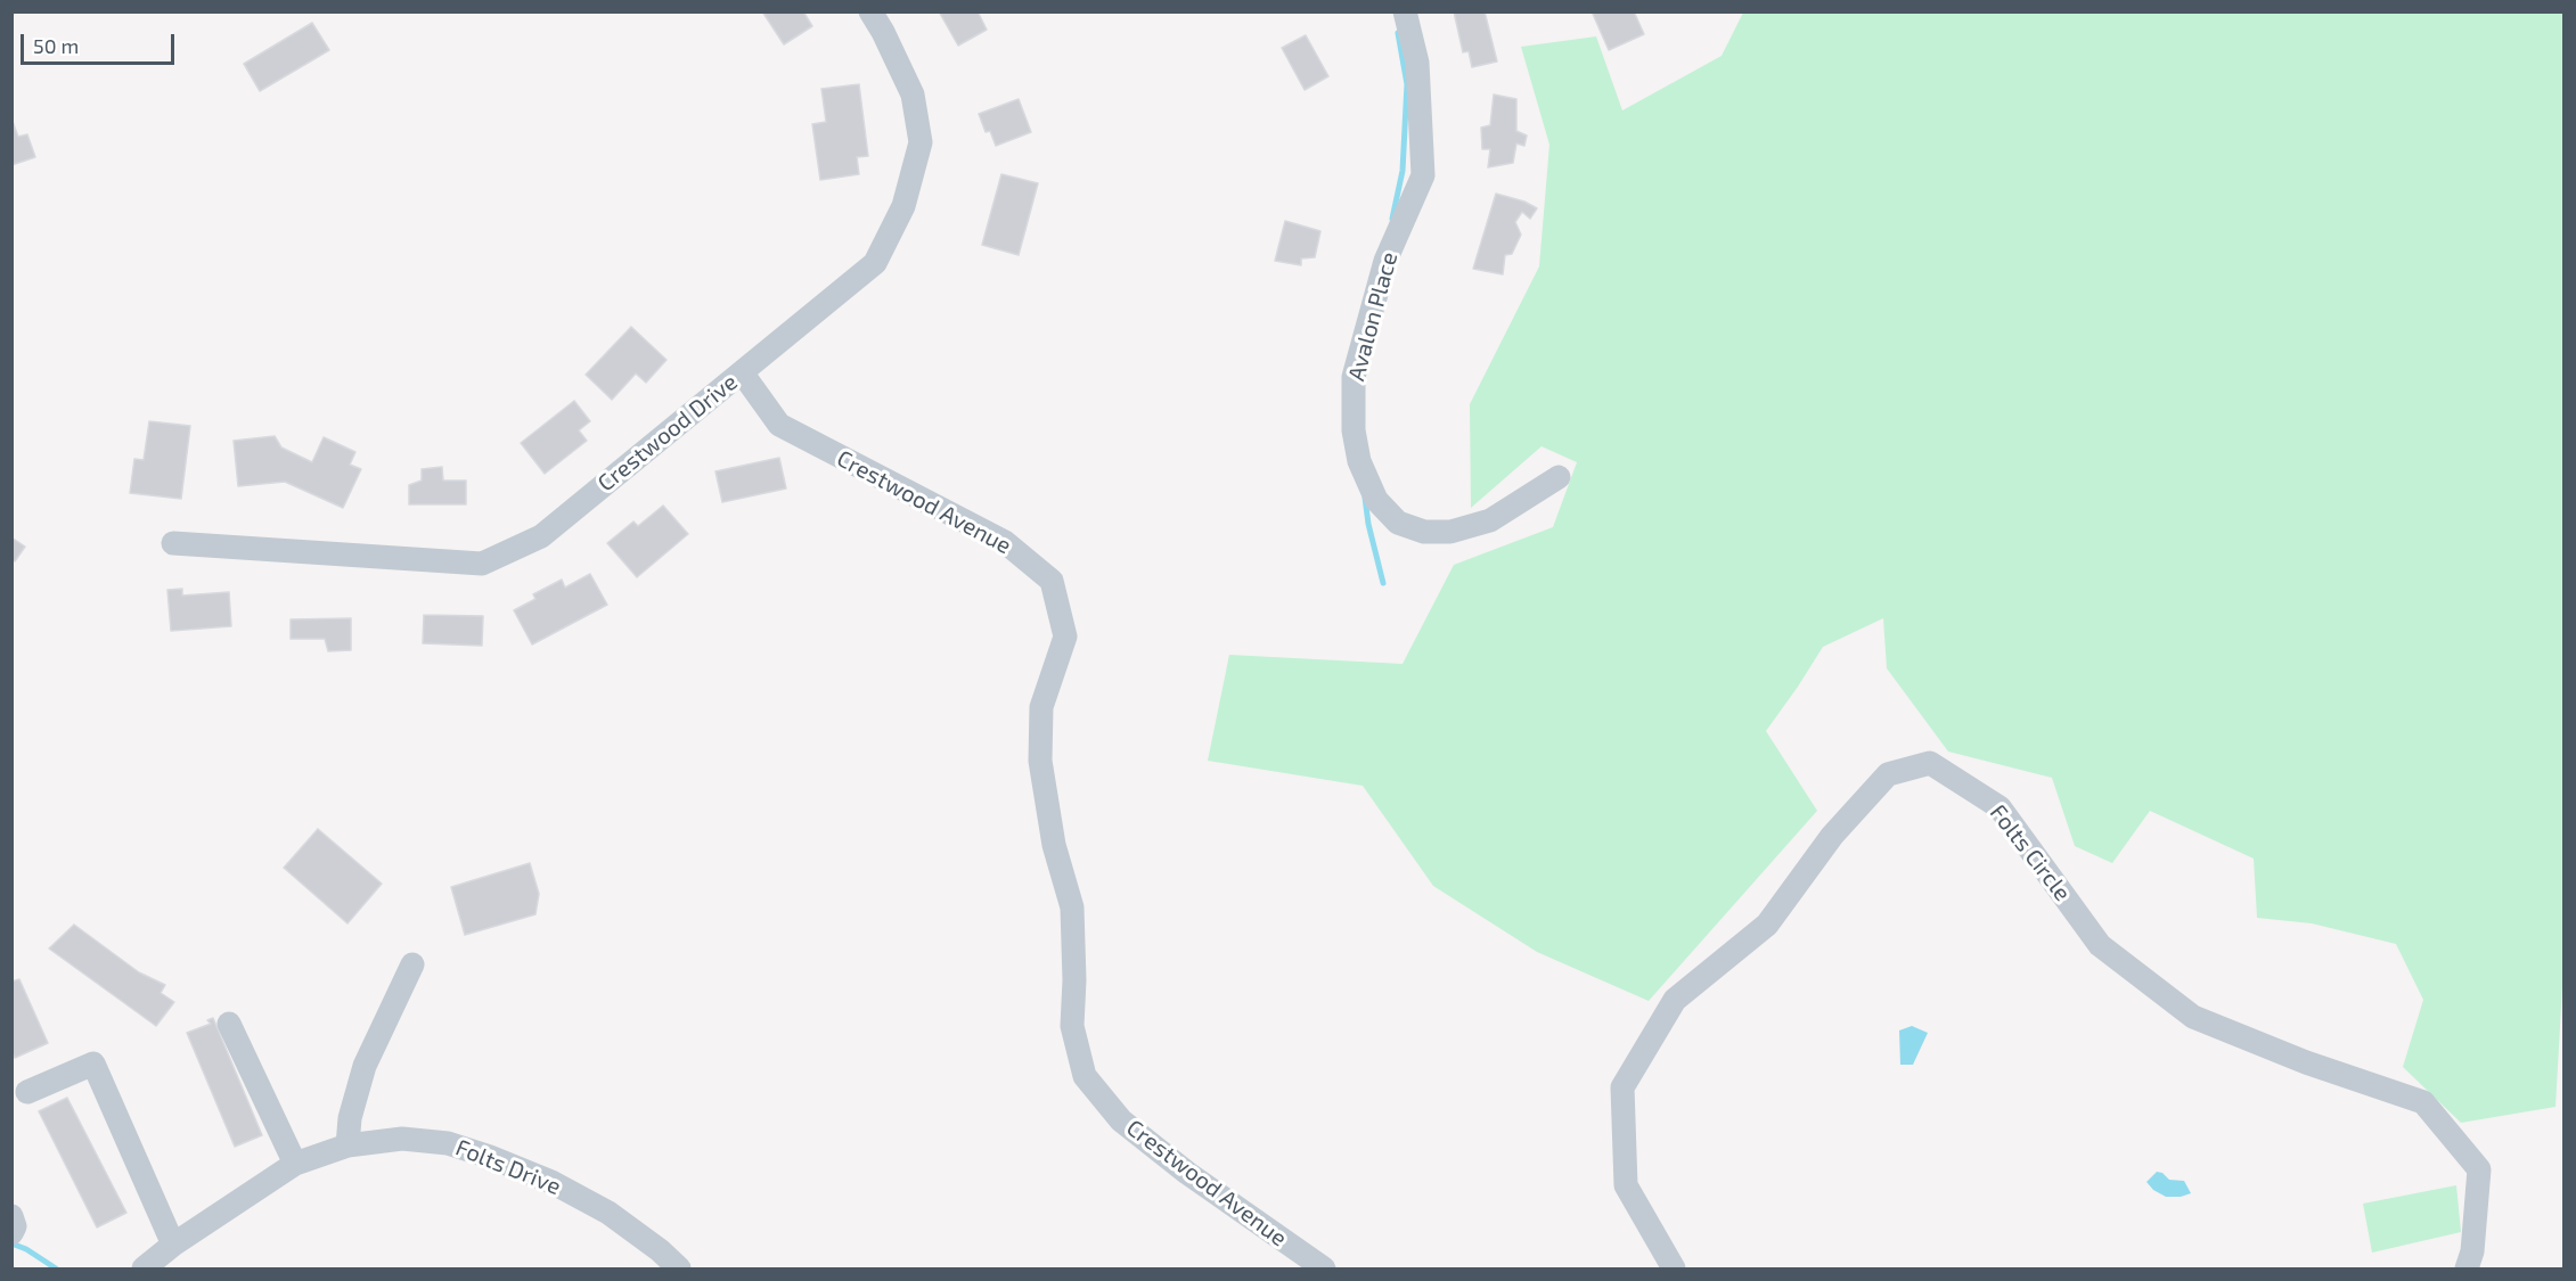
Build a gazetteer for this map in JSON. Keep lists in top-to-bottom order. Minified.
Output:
{"streets":{"street":["Avalon Place","Crestwood Drive","Crestwood Avenue","Folts Circle","Folts Drive"]},"crossings":[["Crestwood Drive","Crestwood Avenue"]],"scale_bar":"50 m"}
